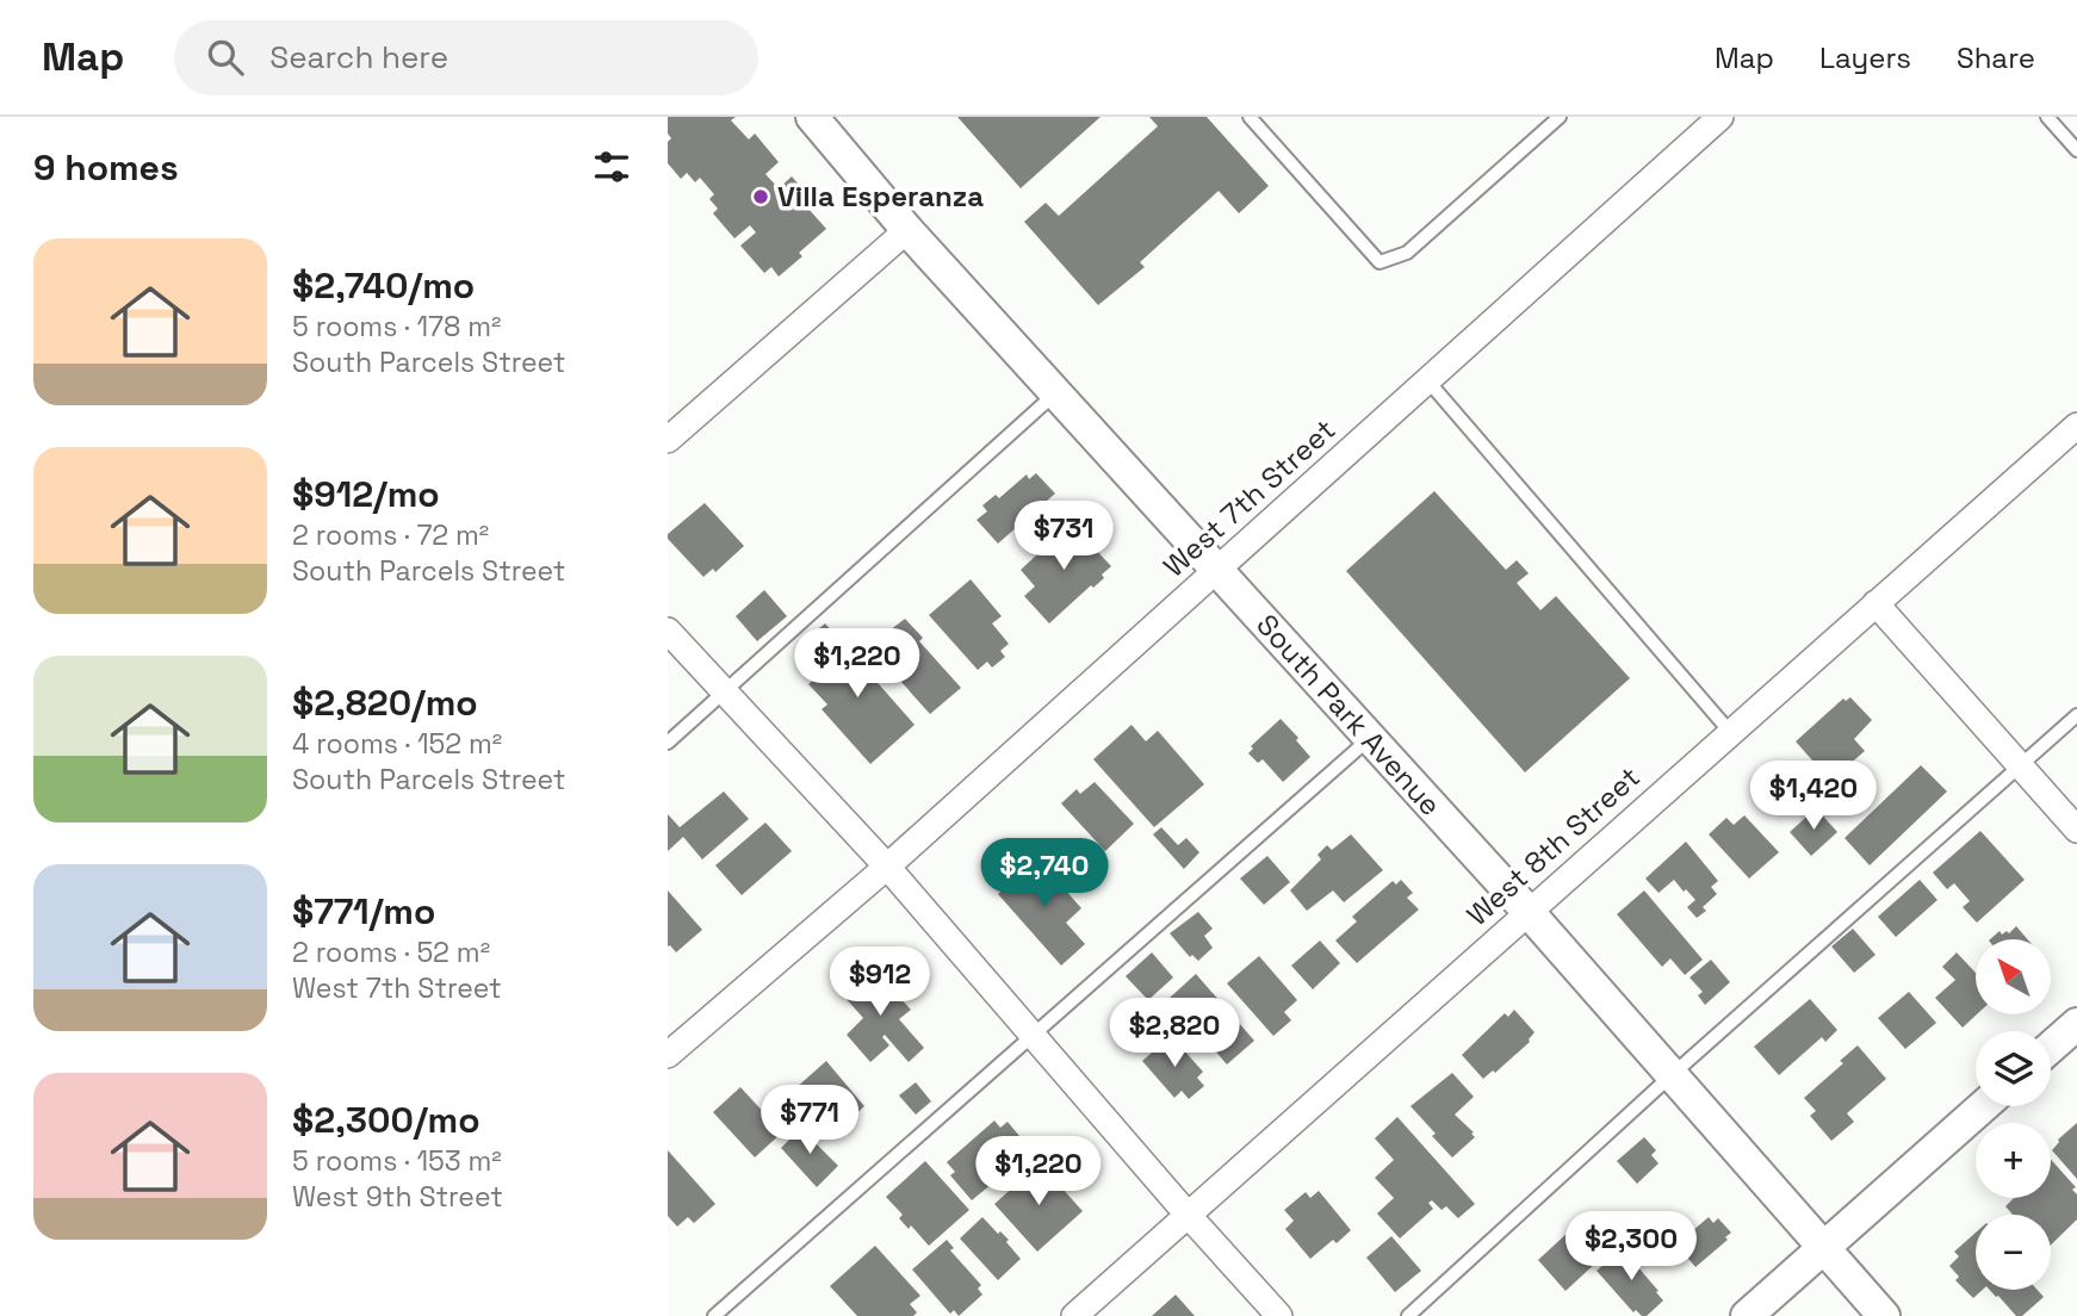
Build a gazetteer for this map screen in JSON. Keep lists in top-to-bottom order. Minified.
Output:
{"streets":{"street":["West 7th Street","South Park Avenue","West 8th Street"]},"crossings":[["West 7th Street","South Park Avenue"],["South Park Avenue","West 8th Street"]],"places":["Villa Esperanza"],"north":"top left","page":{"header":"Map","search":"Search here","nav":["Map","Layers","Share"],"heading":"9 homes","list":[{"name":"$2,740/mo","note":"5 rooms · 178 m² · South Parcels Street"},{"name":"$912/mo","note":"2 rooms · 72 m² · South Parcels Street"},{"name":"$2,820/mo","note":"4 rooms · 152 m² · South Parcels Street"},{"name":"$771/mo","note":"2 rooms · 52 m² · West 7th Street"},{"name":"$2,300/mo","note":"5 rooms · 153 m² · West 9th Street"}],"price":["$731","$1,220","$1,420","$2,740","$912","$2,820","$771","$1,220","$2,300"],"map_buttons":["+","−"]}}
